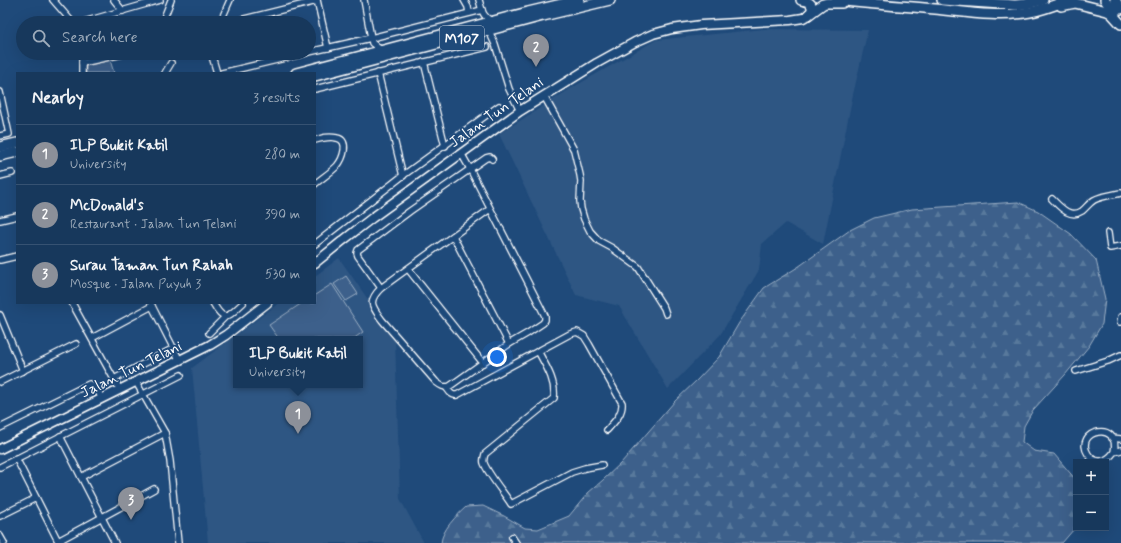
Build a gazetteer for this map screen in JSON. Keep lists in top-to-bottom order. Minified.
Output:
{"streets":{"main road":["M107"],"street":["Jalan Tun Telani"]},"page":{"search":"Search here","pins":["2","1","3"],"heading":["Nearby","3 results"],"list":[{"mark":"1","name":"ILP Bukit Katil","note":"University","value":"280 m"},{"mark":"2","name":"McDonald's","note":"Restaurant · Jalan Tun Telani","value":"390 m"},{"mark":"3","name":"Surau Taman Tun Rahah","note":"Mosque · Jalan Puyuh 3","value":"530 m"}],"popup":["ILP Bukit Katil","University"],"map_buttons":["+","−"]}}
